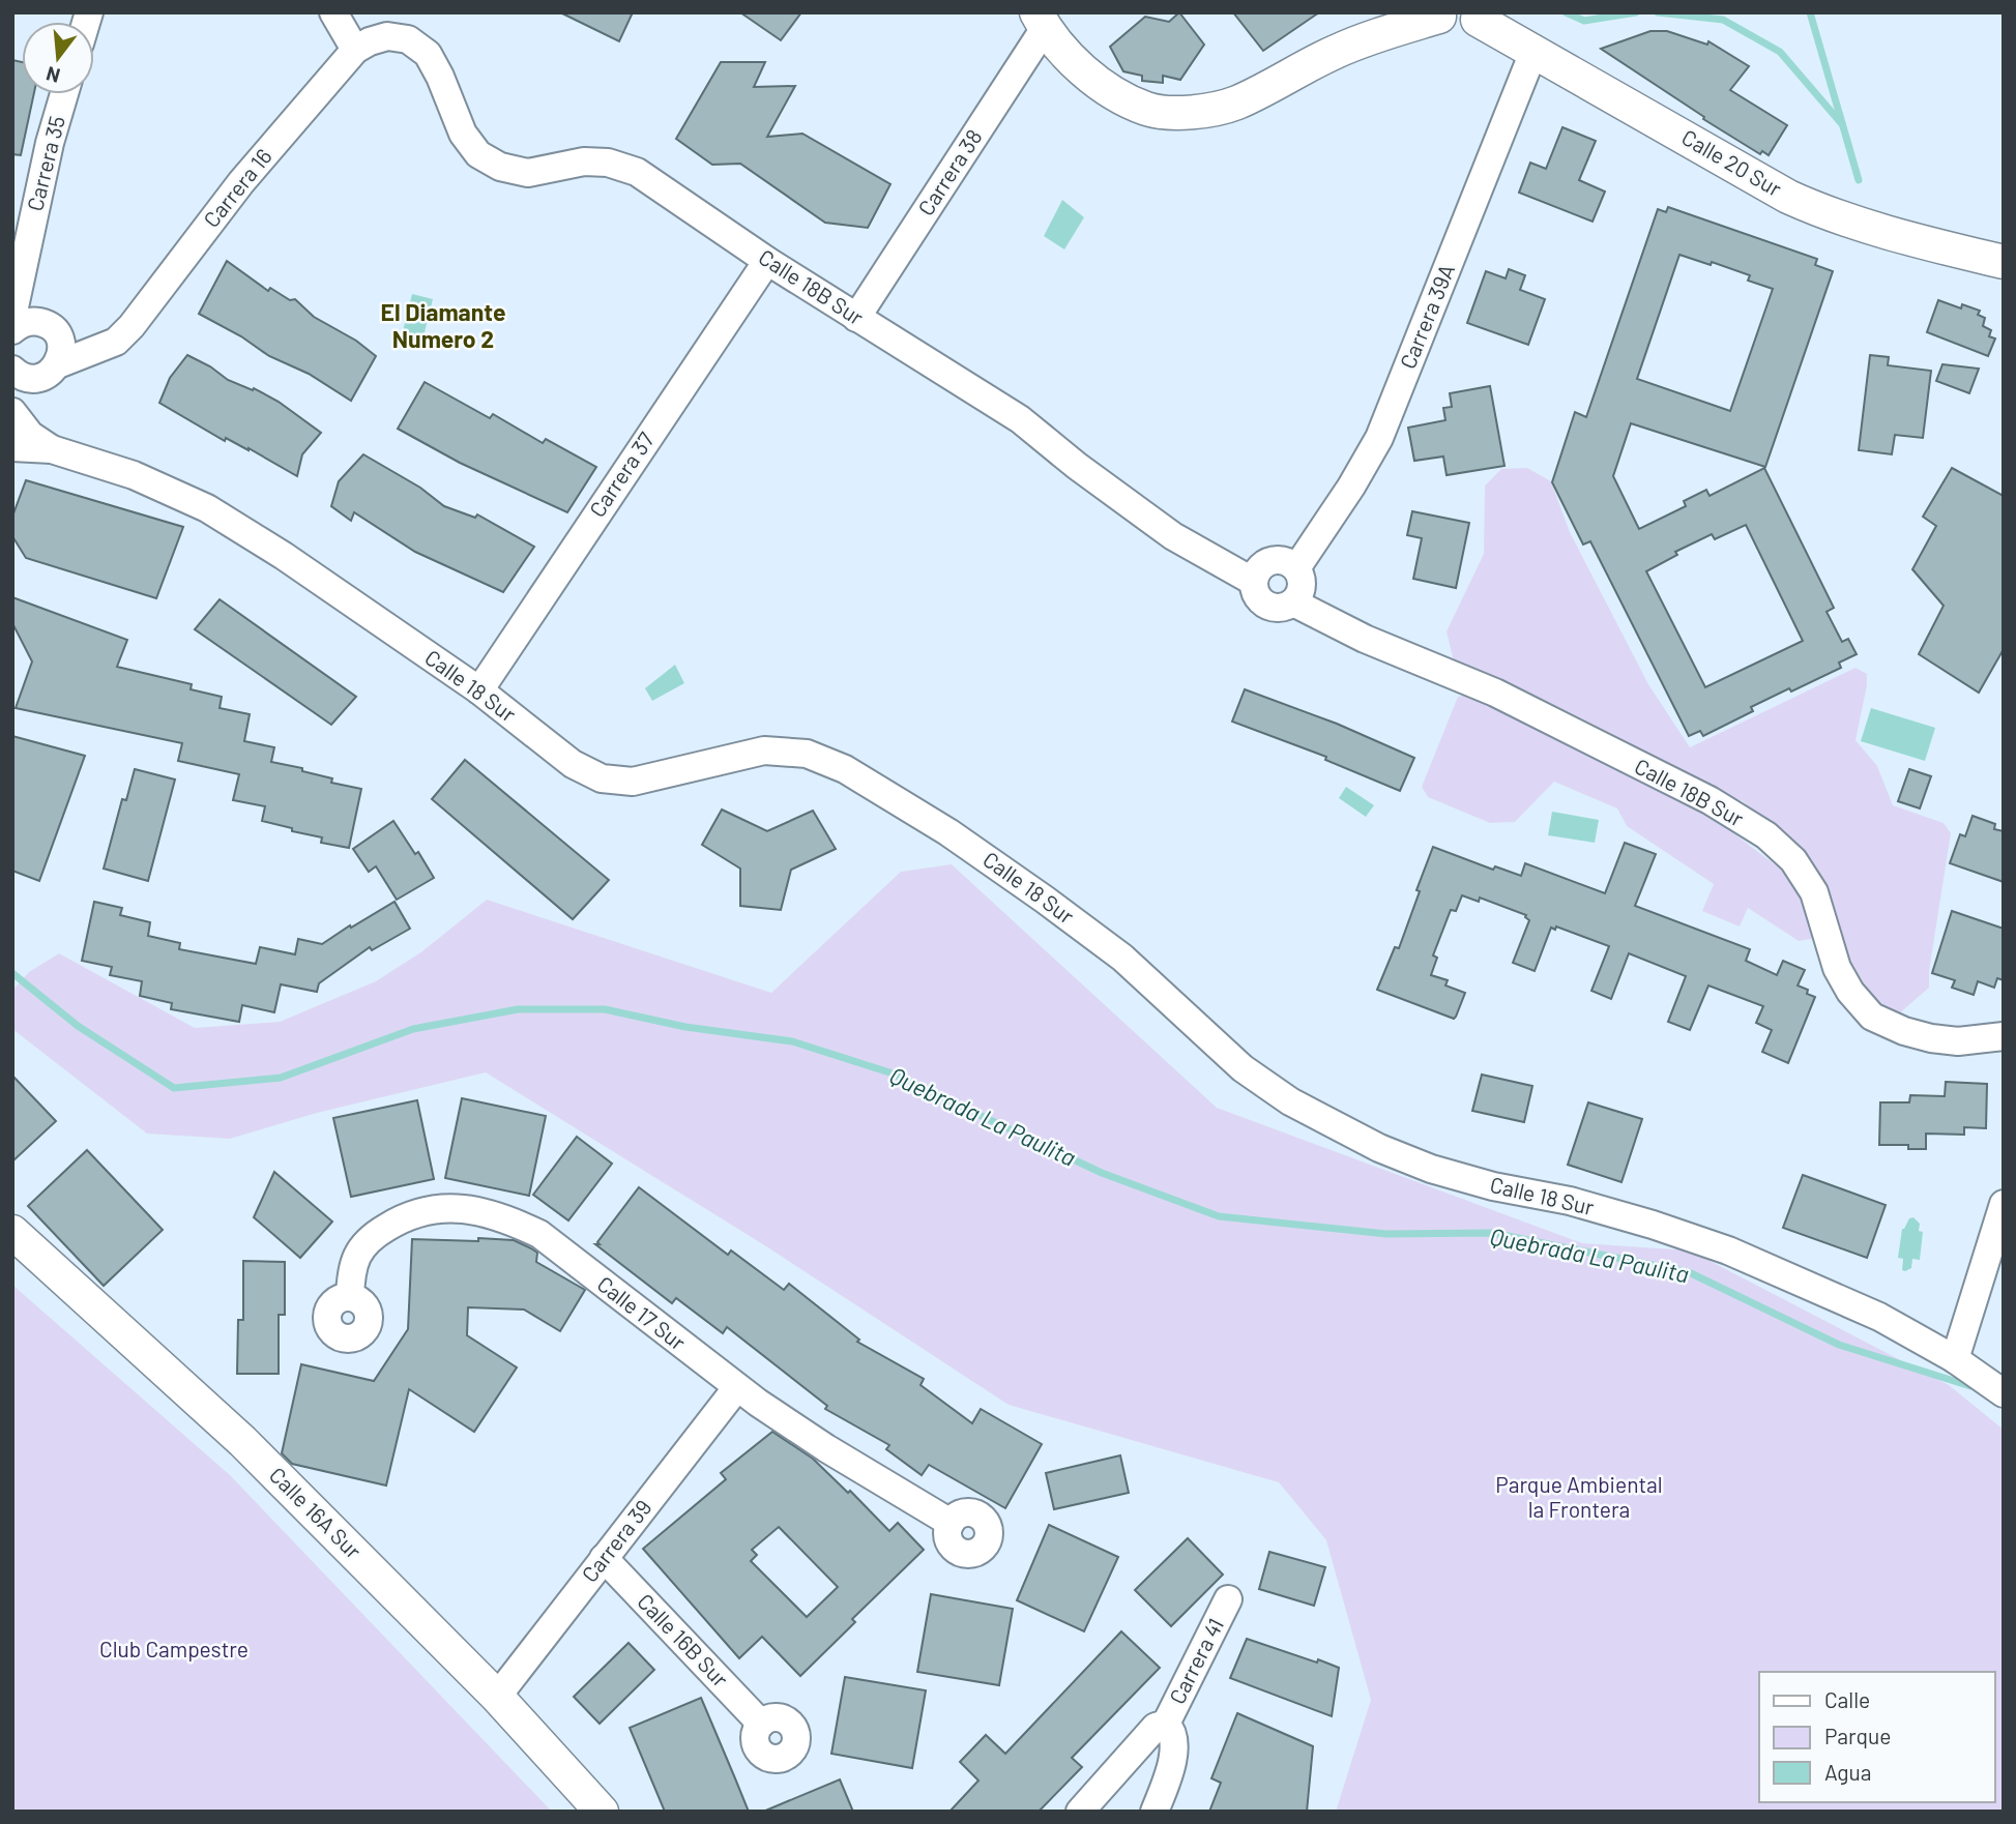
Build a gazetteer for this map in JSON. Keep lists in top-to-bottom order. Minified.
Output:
{"streets":{"street":["Carrera 35","Calle 20 Sur","Carrera 38","Carrera 16","Calle 18B Sur","Carrera 39A","Carrera 37","Calle 18 Sur","Calle 17 Sur","Calle 16A Sur","Carrera 39","Calle 16B Sur","Carrera 41"]},"crossings":[["Calle 20 Sur","Carrera 39A"],["Carrera 38","Calle 18B Sur"],["Carrera 16","Calle 18B Sur"],["Calle 18B Sur","Carrera 39A"],["Calle 18B Sur","Carrera 37"],["Carrera 37","Calle 18 Sur"],["Calle 17 Sur","Carrera 39"],["Calle 16A Sur","Carrera 39"],["Carrera 39","Calle 16B Sur"]],"districts":["El Diamante Numero 2"],"water":["Quebrada La Paulita"],"parks":["Parque Ambiental la Frontera","Club Campestre"],"legend":["Calle","Parque","Agua"],"north":"bottom"}
